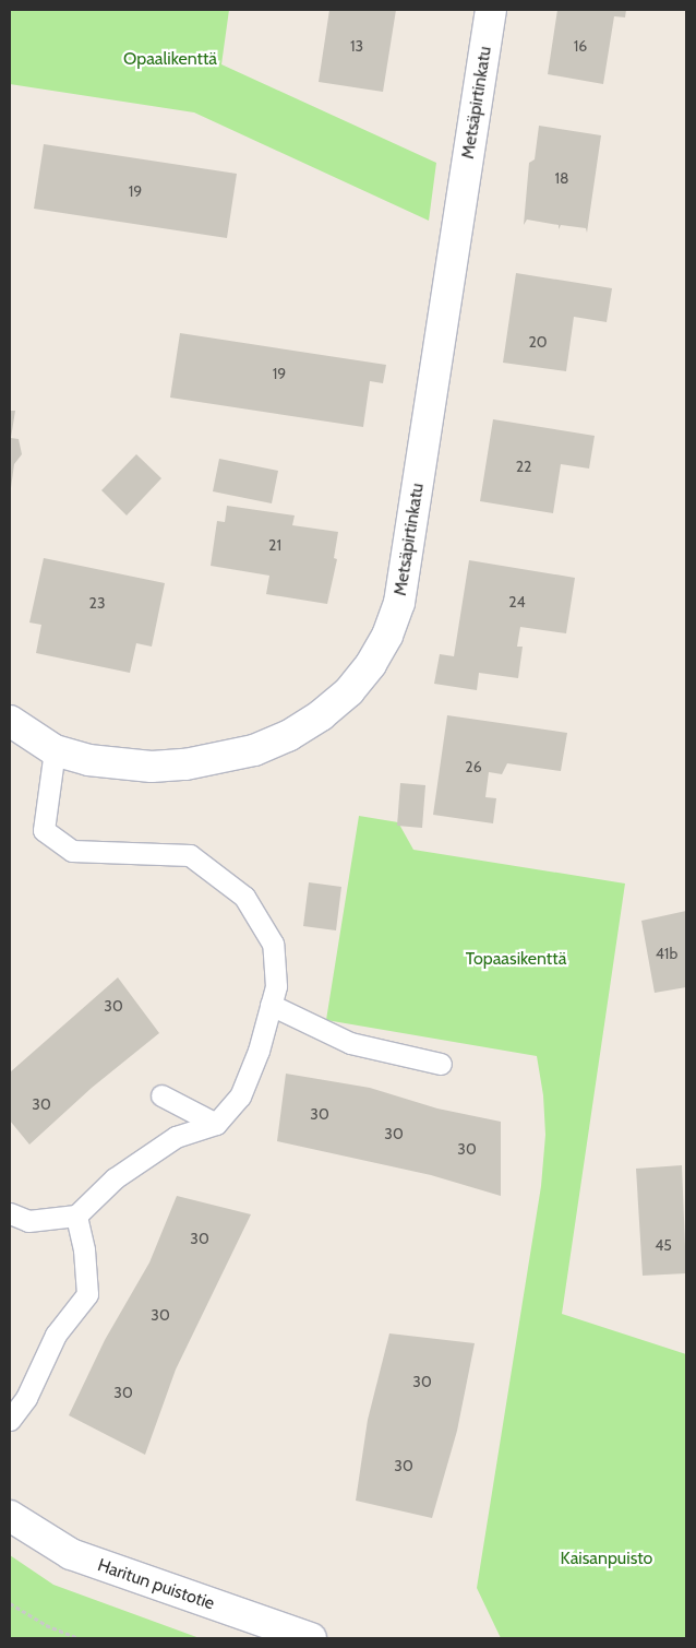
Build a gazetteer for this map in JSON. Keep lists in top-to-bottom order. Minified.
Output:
{"streets":{"street":["Metsäpirtinkatu","Haritun puistotie"]},"parks":["Opaalikenttä","Topaasikenttä","Kaisanpuisto"],"house_numbers":["13","16","18","19","20","19","22","21","24","23","26","41b","30","30","30","30","30","30","45","30","30","30","30"]}
